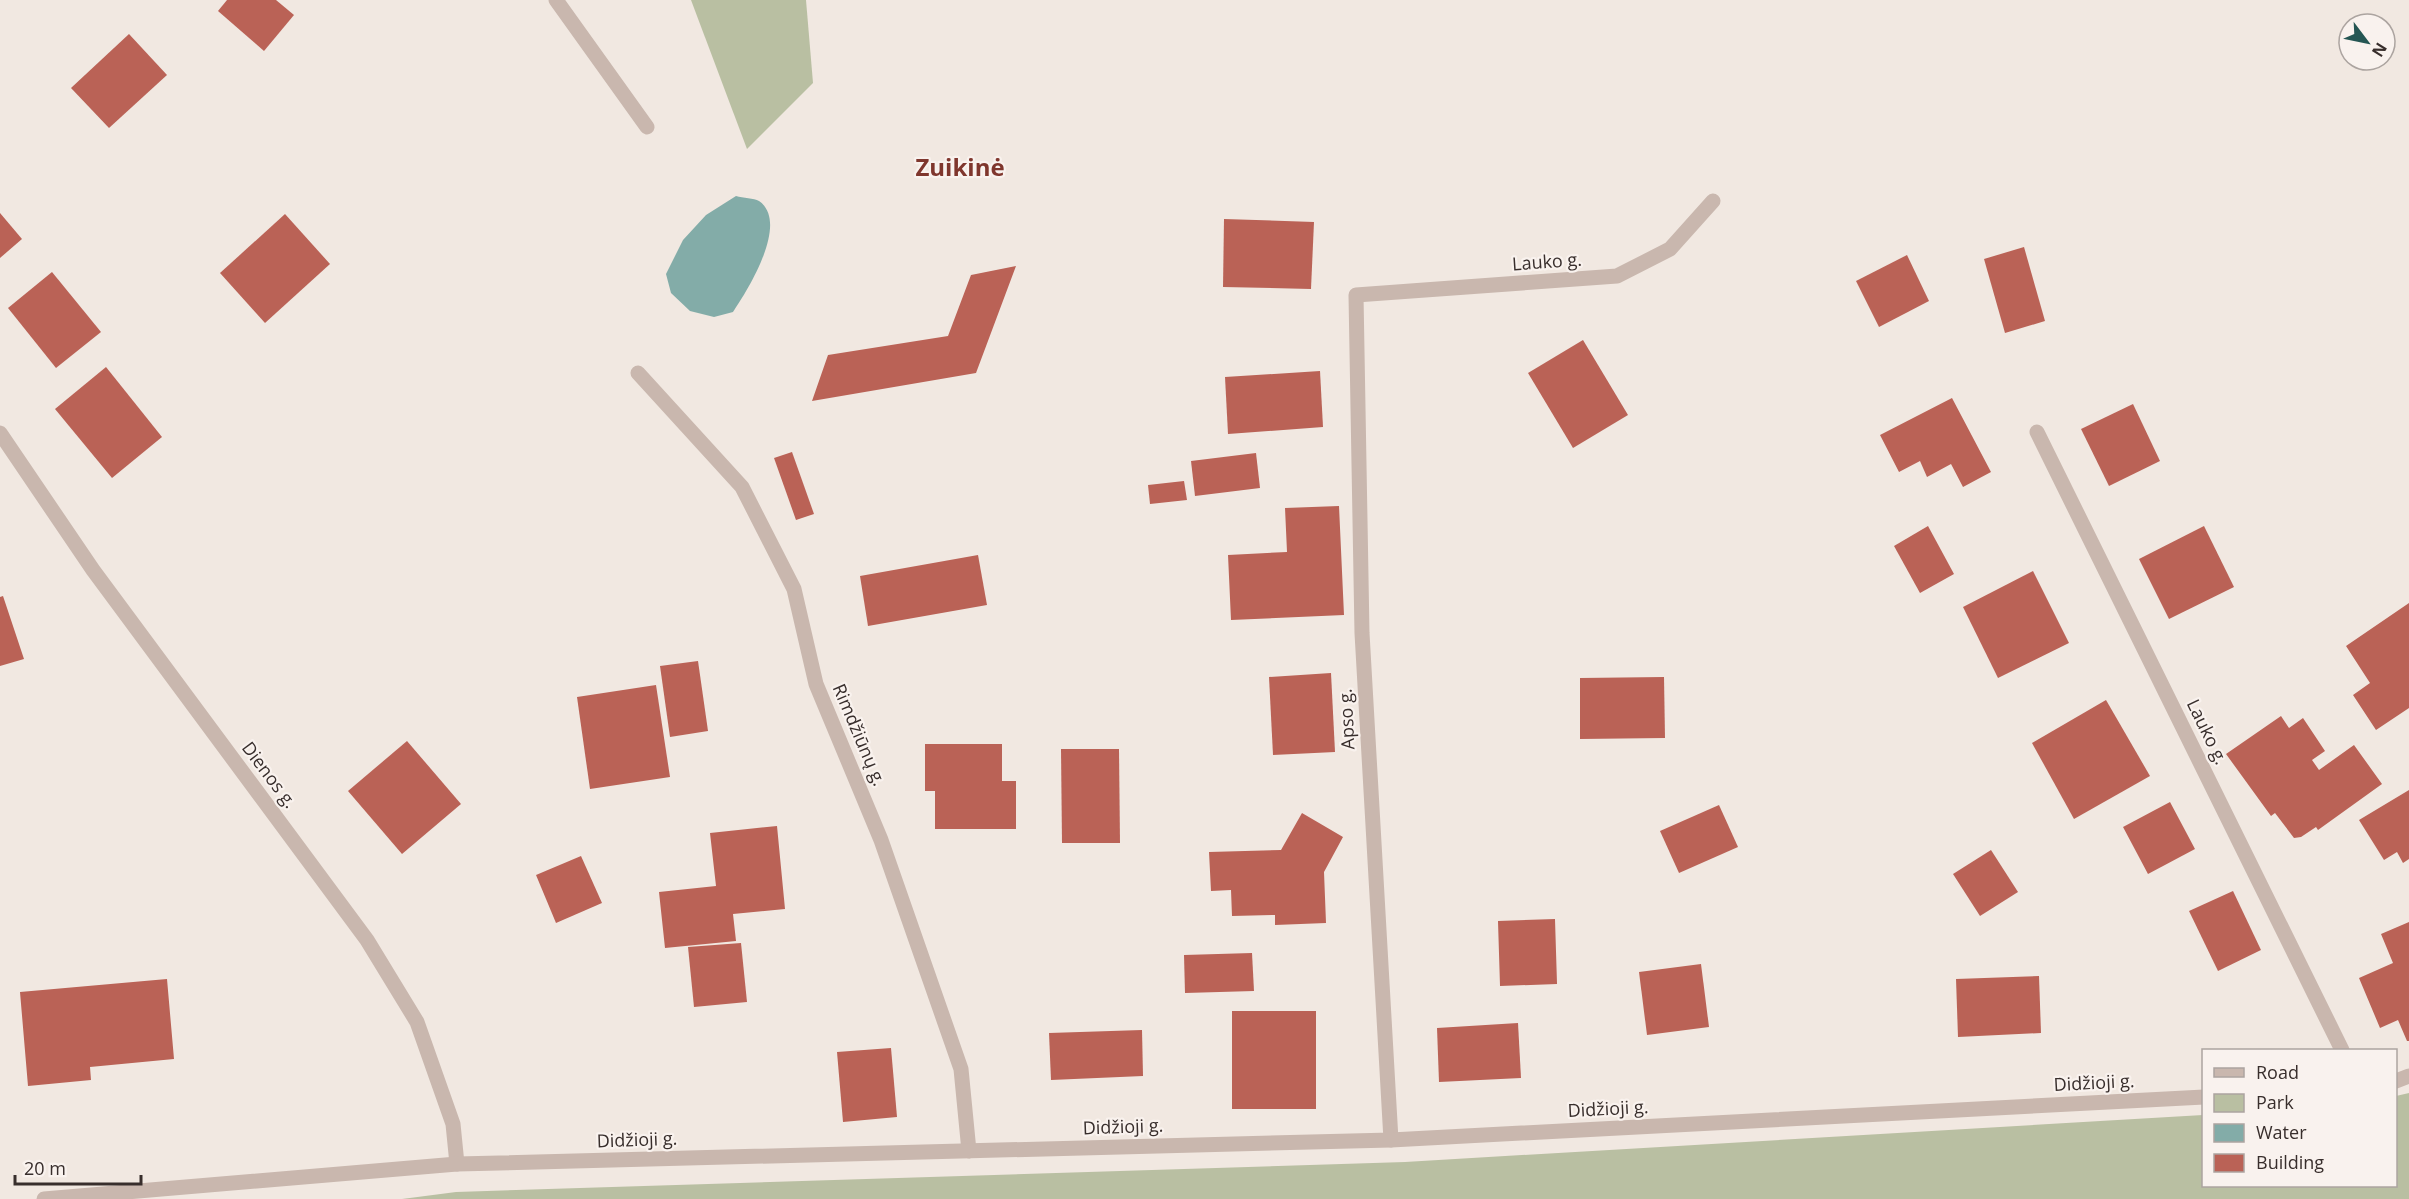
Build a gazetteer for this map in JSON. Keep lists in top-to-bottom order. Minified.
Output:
{"streets":{"street":["Lauko g.","Apso g.","Rimdžiūnų g.","Dienos g.","Didžioji g."]},"crossings":[["Lauko g.","Apso g."],["Apso g.","Didžioji g."],["Rimdžiūnų g.","Didžioji g."],["Dienos g.","Didžioji g."]],"districts":["Zuikinė"],"legend":["Road","Park","Water","Building"],"scale_bar":"20 m","north":"bottom right"}
